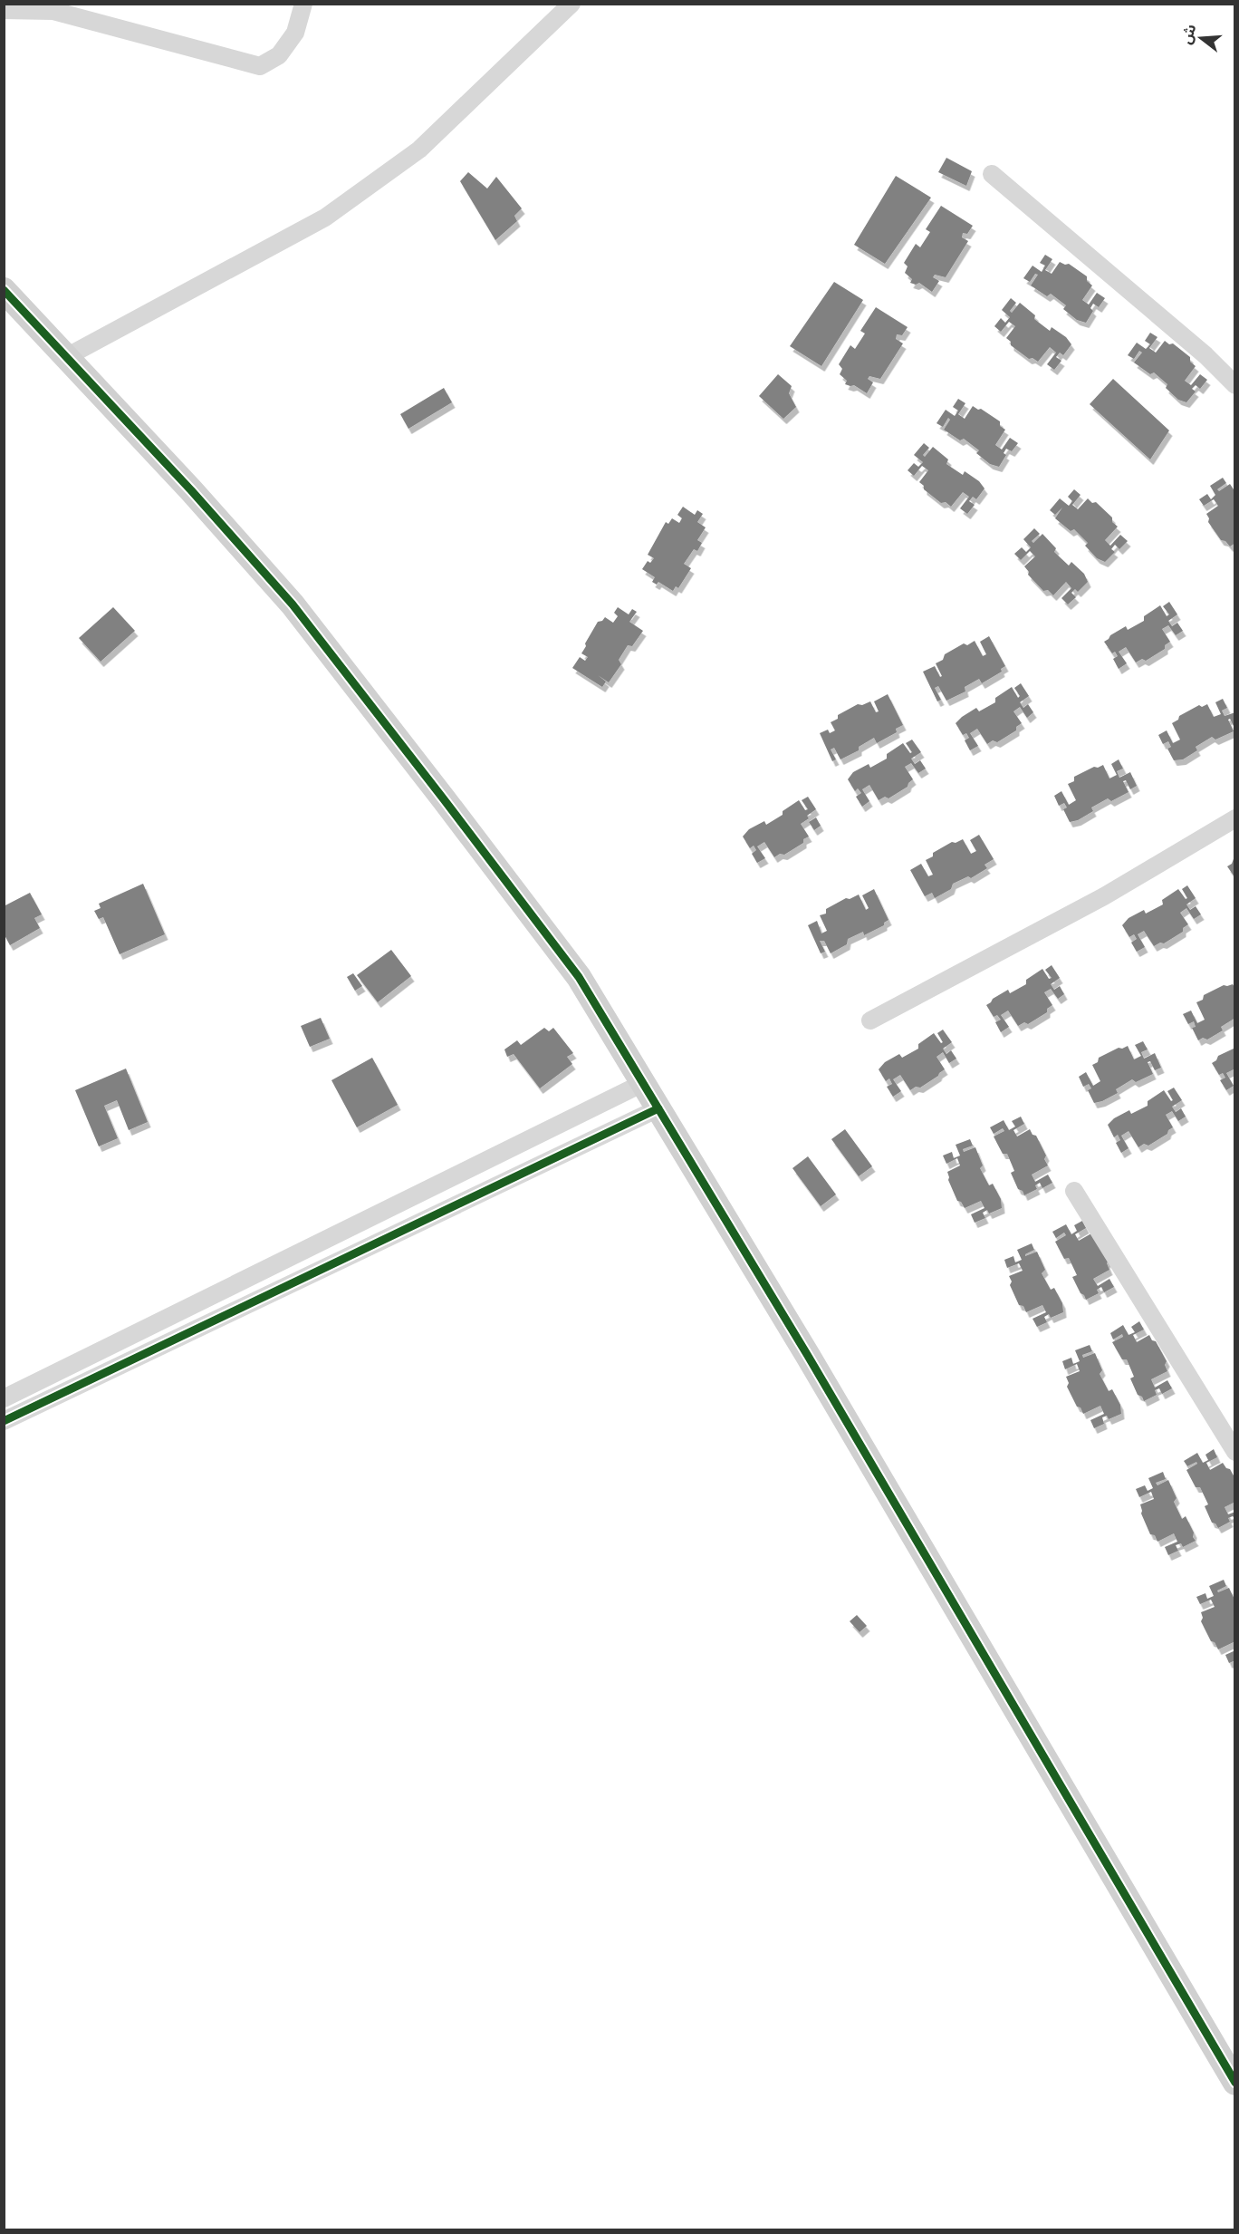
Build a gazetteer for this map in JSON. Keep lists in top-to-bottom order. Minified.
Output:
{"north":"left"}
